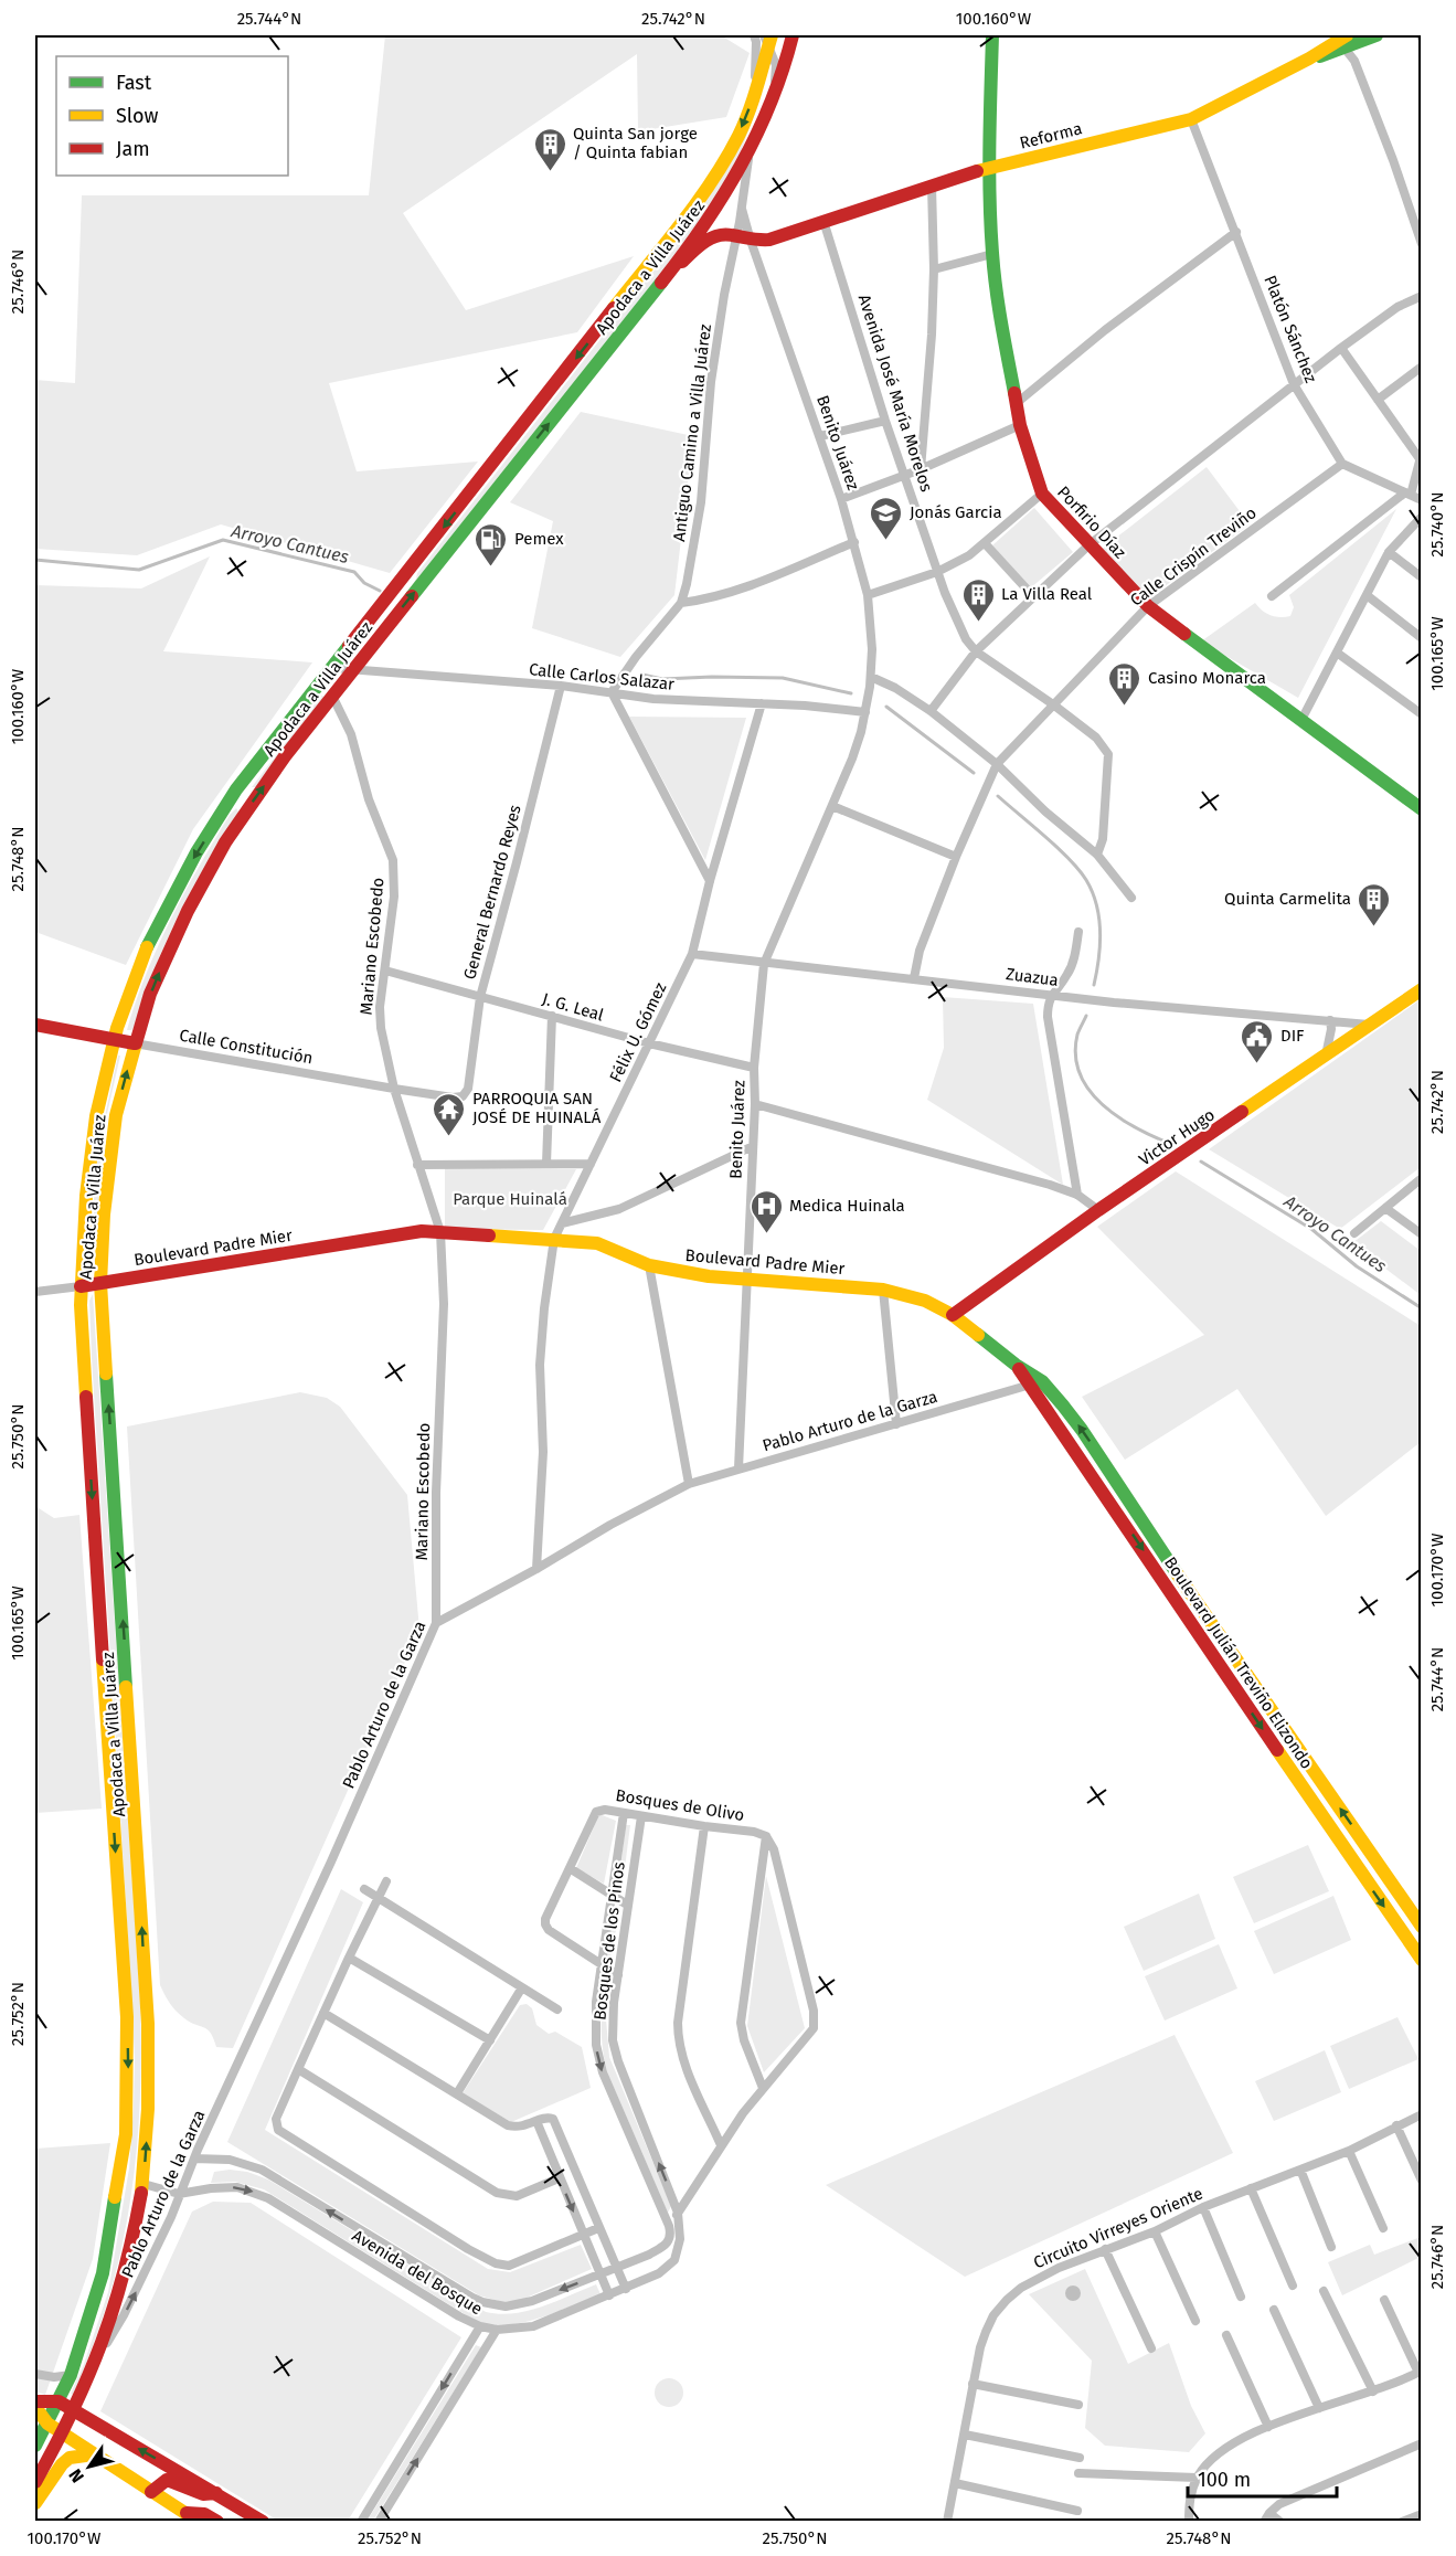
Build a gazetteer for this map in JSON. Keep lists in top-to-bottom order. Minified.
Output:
{"streets":{"main road":["Reforma","Apodaca a Villa Juárez","Porfirio Díaz","Calle Constitución","Victor Hugo","Boulevard Padre Mier","Boulevard Julián Treviño Elizondo"],"street":["Platón Sánchez","Avenida José María Morelos","Antiguo Camino a Villa Juárez","Benito Juárez","Calle Crispín Treviño","Calle Carlos Salazar","General Bernardo Reyes","Mariano Escobedo","Zuazua","J. G. Leal","Félix U. Gómez","Pablo Arturo de la Garza","Bosques de Olivo","Bosques de los Pinos","Circuito Virreyes Oriente","Avenida del Bosque"]},"crossings":[["Reforma","Apodaca a Villa Juárez"],["Reforma","Platón Sánchez"],["Reforma","Avenida José María Morelos"],["Reforma","Antiguo Camino a Villa Juárez"],["Reforma","Benito Juárez"],["Reforma","Porfirio Díaz"],["Apodaca a Villa Juárez","Antiguo Camino a Villa Juárez"],["Apodaca a Villa Juárez","Calle Carlos Salazar"],["Apodaca a Villa Juárez","Mariano Escobedo"],["Apodaca a Villa Juárez","Calle Constitución"],["Apodaca a Villa Juárez","Boulevard Padre Mier"],["Apodaca a Villa Juárez","Pablo Arturo de la Garza"],["Platón Sánchez","Calle Crispín Treviño"],["Avenida José María Morelos","Calle Crispín Treviño"],["Antiguo Camino a Villa Juárez","Benito Juárez"],["Antiguo Camino a Villa Juárez","Calle Carlos Salazar"],["Benito Juárez","Calle Carlos Salazar"],["Benito Juárez","Zuazua"],["Benito Juárez","J. G. Leal"],["Benito Juárez","Boulevard Padre Mier"],["Benito Juárez","Pablo Arturo de la Garza"],["Porfirio Díaz","Calle Crispín Treviño"],["Calle Carlos Salazar","General Bernardo Reyes"],["Calle Carlos Salazar","Félix U. Gómez"],["General Bernardo Reyes","J. G. Leal"],["General Bernardo Reyes","Calle Constitución"],["Mariano Escobedo","J. G. Leal"],["Mariano Escobedo","Calle Constitución"],["Mariano Escobedo","Boulevard Padre Mier"],["Mariano Escobedo","Pablo Arturo de la Garza"],["Zuazua","Félix U. Gómez"],["Zuazua","Victor Hugo"],["J. G. Leal","Félix U. Gómez"],["Félix U. Gómez","Boulevard Padre Mier"],["Félix U. Gómez","Pablo Arturo de la Garza"],["Victor Hugo","Boulevard Padre Mier"],["Boulevard Padre Mier","Pablo Arturo de la Garza"],["Boulevard Padre Mier","Boulevard Julián Treviño Elizondo"],["Pablo Arturo de la Garza","Boulevard Julián Treviño Elizondo"],["Pablo Arturo de la Garza","Avenida del Bosque"],["Bosques de Olivo","Bosques de los Pinos"],["Bosques de los Pinos","Avenida del Bosque"]],"water":["Arroyo Cantues"],"parks":["Parque Huinalá"],"places":{"building":["Quinta San jorge / Quinta fabian","La Villa Real","Casino Monarca","Quinta Carmelita"],"school or university":["Jonás Garcia"],"fuel station":["Pemex"],"public building":["DIF"],"temple":["PARROQUIA SAN JOSÉ DE HUINALÁ"],"hospital":["Medica Huinala"]},"legend":["Fast","Slow","Jam"],"scale_bar":"100 m","north":"bottom left","coordinates":["25.744°N","25.742°N","100.160°W","25.746°N","25.740°N","100.165°W","25.748°N","25.750°N","100.170°W","25.752°N"]}
